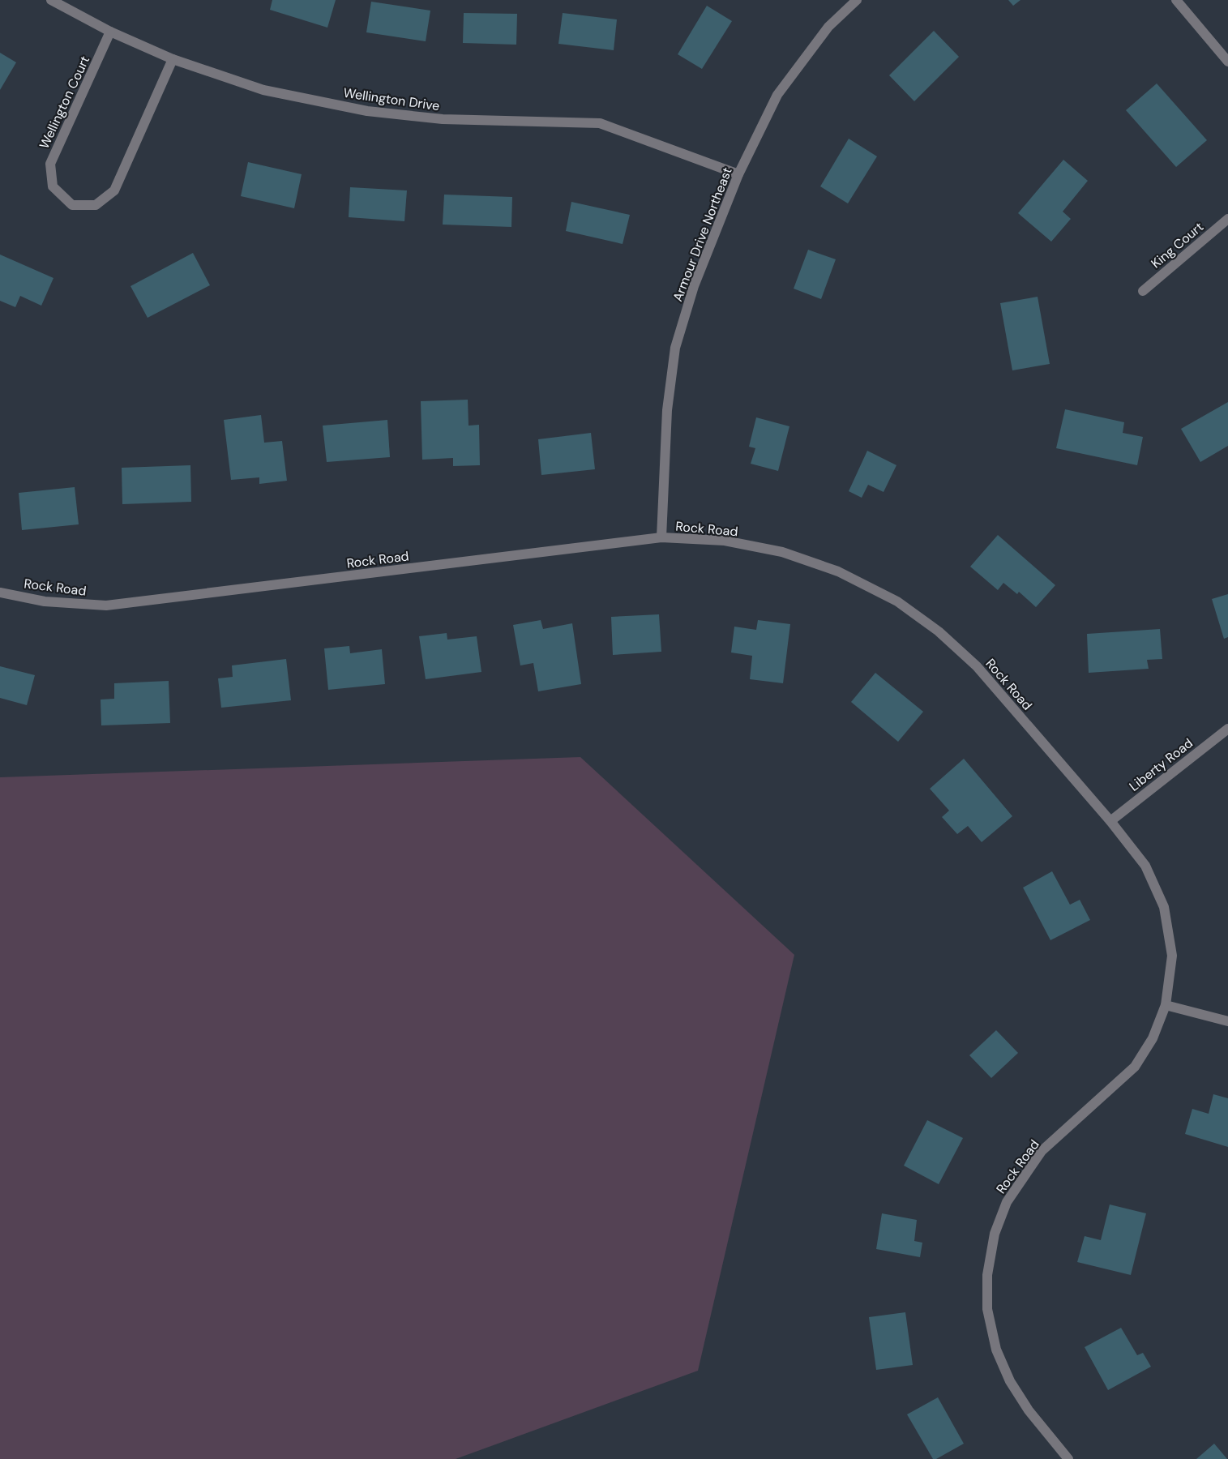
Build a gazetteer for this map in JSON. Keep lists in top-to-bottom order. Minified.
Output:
{"streets":{"street":["Wellington Drive","Wellington Court","Armour Drive Northeast","King Court","Rock Road","Liberty Road"]},"crossings":[["Wellington Drive","Wellington Court"],["Wellington Drive","Armour Drive Northeast"],["Armour Drive Northeast","Rock Road"],["Rock Road","Liberty Road"]]}
